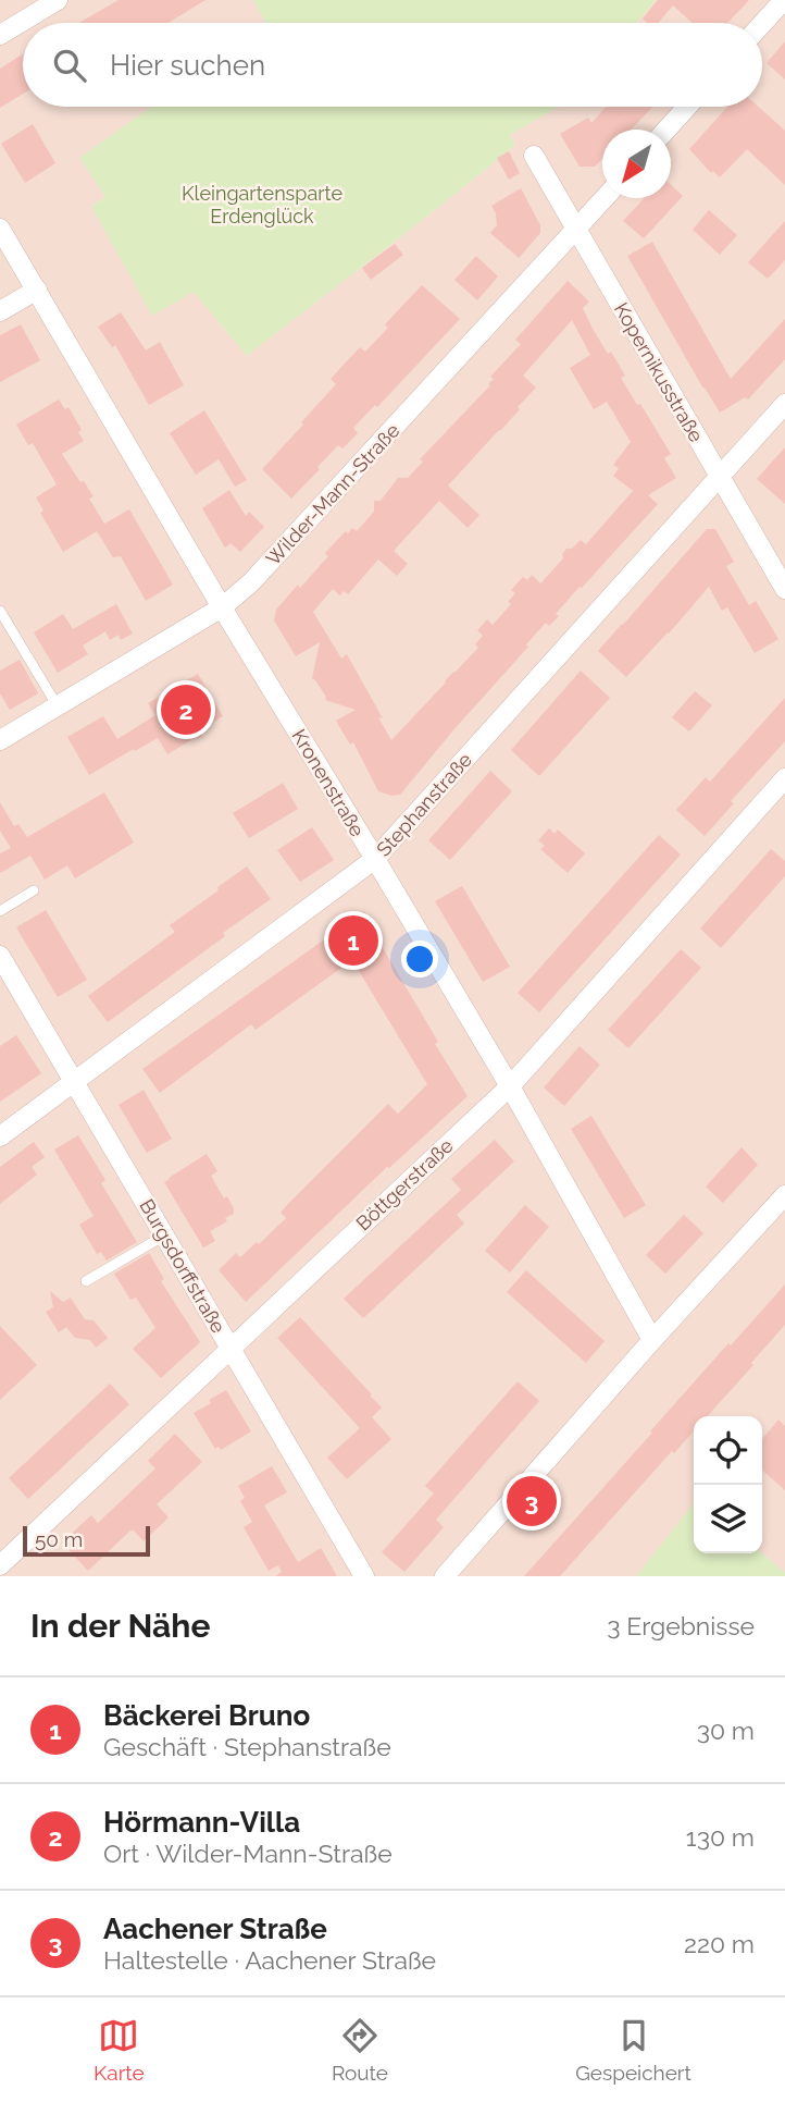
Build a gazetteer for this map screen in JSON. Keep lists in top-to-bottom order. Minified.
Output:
{"streets":{"street":["Kopernikusstraße","Wilder-Mann-Straße","Kronenstraße","Stephanstraße","Böttgerstraße","Burgsdorffstraße"]},"crossings":[["Kopernikusstraße","Wilder-Mann-Straße"],["Kopernikusstraße","Stephanstraße"],["Wilder-Mann-Straße","Kronenstraße"],["Kronenstraße","Stephanstraße"],["Kronenstraße","Böttgerstraße"],["Stephanstraße","Burgsdorffstraße"],["Böttgerstraße","Burgsdorffstraße"]],"parks":["Kleingartensparte Erdenglück"],"scale_bar":"50 m","north":"bottom left","page":{"search":"Hier suchen","pins":["2","1","3"],"scale":"50 m","heading":["In der Nähe","3 Ergebnisse"],"list":[{"mark":"1","name":"Bäckerei Bruno","note":"Geschäft · Stephanstraße","value":"30 m"},{"mark":"2","name":"Hörmann-Villa","note":"Ort · Wilder-Mann-Straße","value":"130 m"},{"mark":"3","name":"Aachener Straße","note":"Haltestelle · Aachener Straße","value":"220 m"}],"nav":["Karte","Route","Gespeichert"]}}
